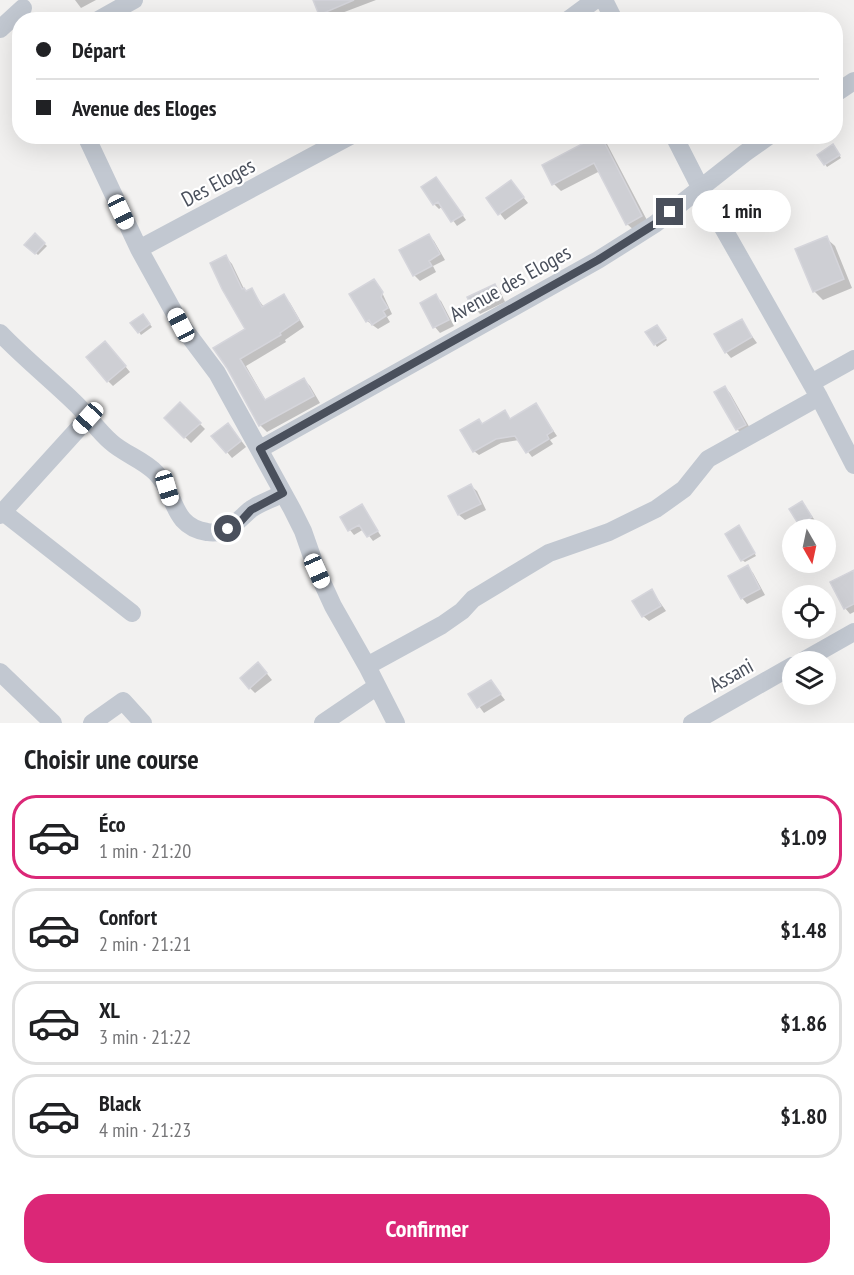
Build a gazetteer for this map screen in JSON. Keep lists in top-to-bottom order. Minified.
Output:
{"streets":{"street":["Des Eloges","Avenue des Eloges","Assani"]},"north":"bottom","page":{"banner":["Départ","Avenue des Eloges"],"bubble":"1 min","heading":"Choisir une course","list":[{"name":"Éco","note":"1 min · 21:20","value":"$1.09"},{"name":"Confort","note":"2 min · 21:21","value":"$1.48"},{"name":"XL","note":"3 min · 21:22","value":"$1.86"},{"name":"Black","note":"4 min · 21:23","value":"$1.80"}],"buttons":"Confirmer"}}
